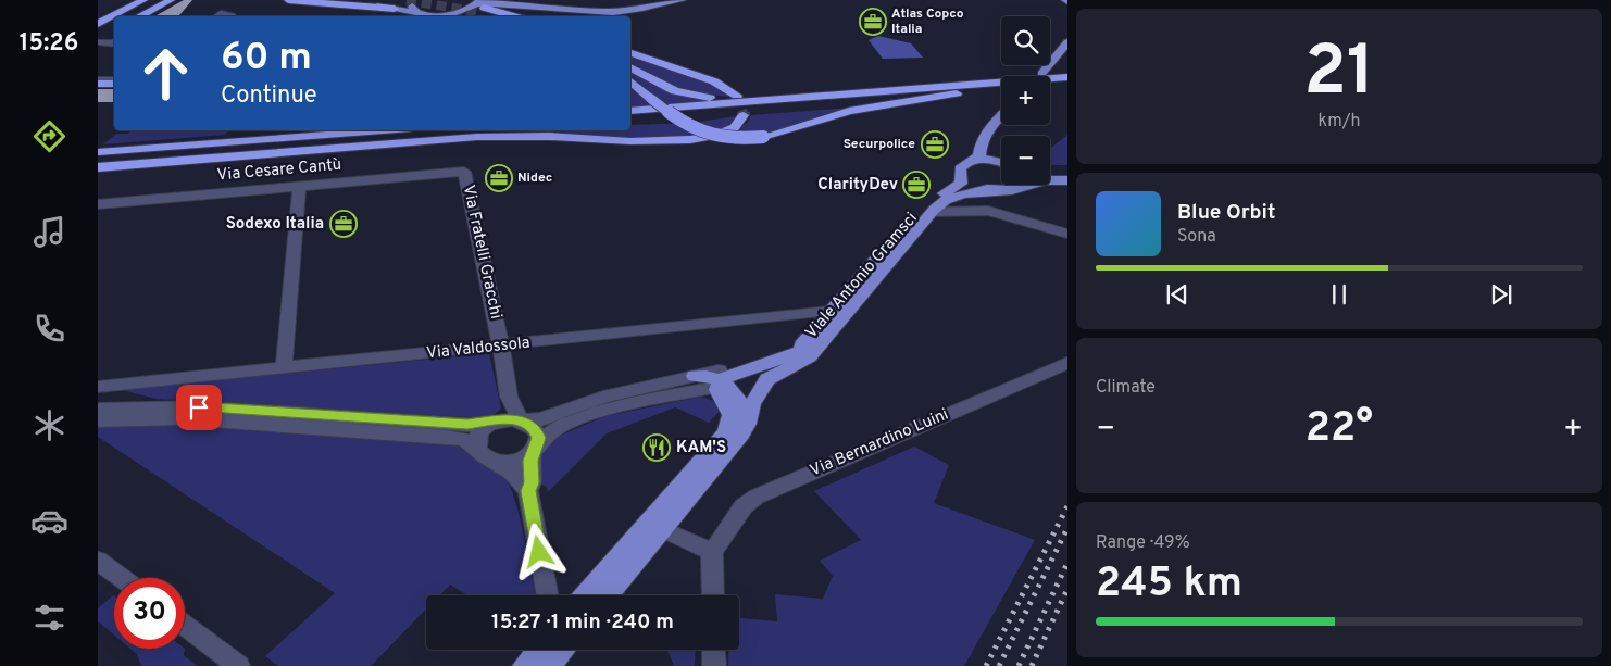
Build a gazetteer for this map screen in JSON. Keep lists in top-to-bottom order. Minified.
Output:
{"streets":{"main road":["Viale Antonio Gramsci"],"street":["Via Cesare Cantù","Via Fratelli Gracchi","Via Valdossola","Via Bernardino Luini"]},"crossings":[["Via Cesare Cantù","Via Fratelli Gracchi"],["Via Fratelli Gracchi","Via Valdossola"],["Viale Antonio Gramsci","Via Valdossola"]],"places":{"office":["Atlas Copco Italia","Securpolice","Nidec","ClarityDev","Sodexo Italia"],"restaurant":["KAM'S"]},"page":{"tabs":"15:26","tile":[["21","km/h"],"Climate",["Range · 49%","245 km"]],"map_buttons":["+","−"],"turn":["60 m","Continue"],"song":["Blue Orbit","Sona"],"heat":["−","22°","+"],"limit":"30","trip":"15:27 · 1 min · 240 m"}}
